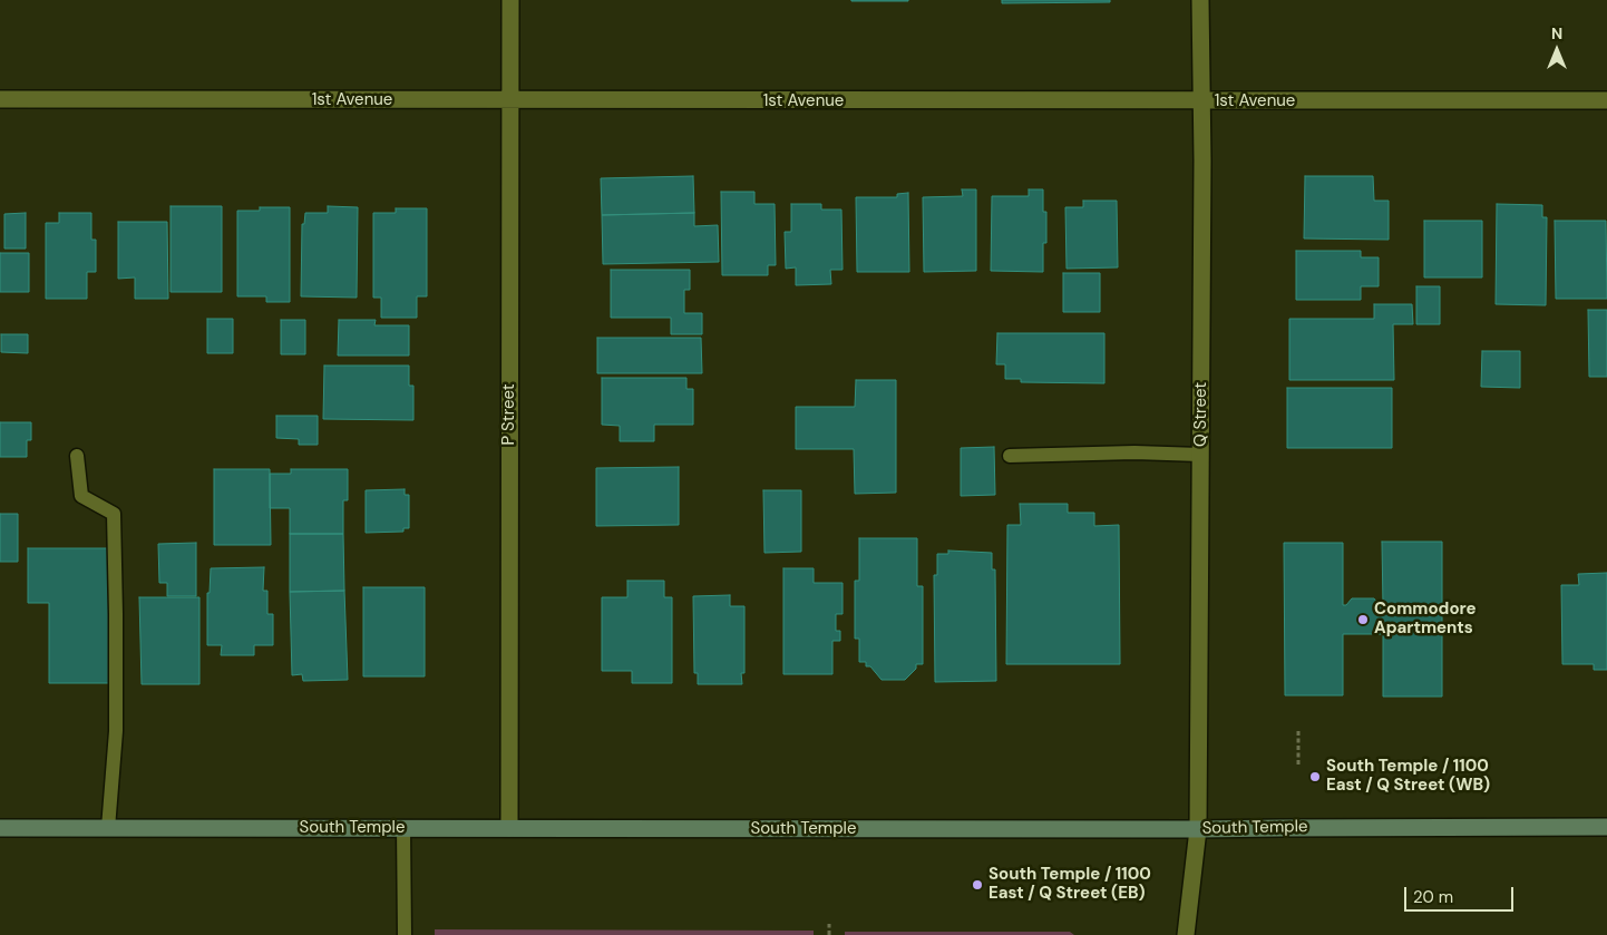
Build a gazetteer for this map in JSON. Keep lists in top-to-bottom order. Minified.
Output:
{"streets":{"main road":["South Temple"],"street":["1st Avenue","P Street","Q Street"]},"crossings":[["1st Avenue","P Street"],["1st Avenue","Q Street"],["P Street","South Temple"],["Q Street","South Temple"]],"places":["Commodore Apartments","South Temple / 1100 East / Q Street (WB)","South Temple / 1100 East / Q Street (EB)"],"scale_bar":"20 m","north":"top"}
